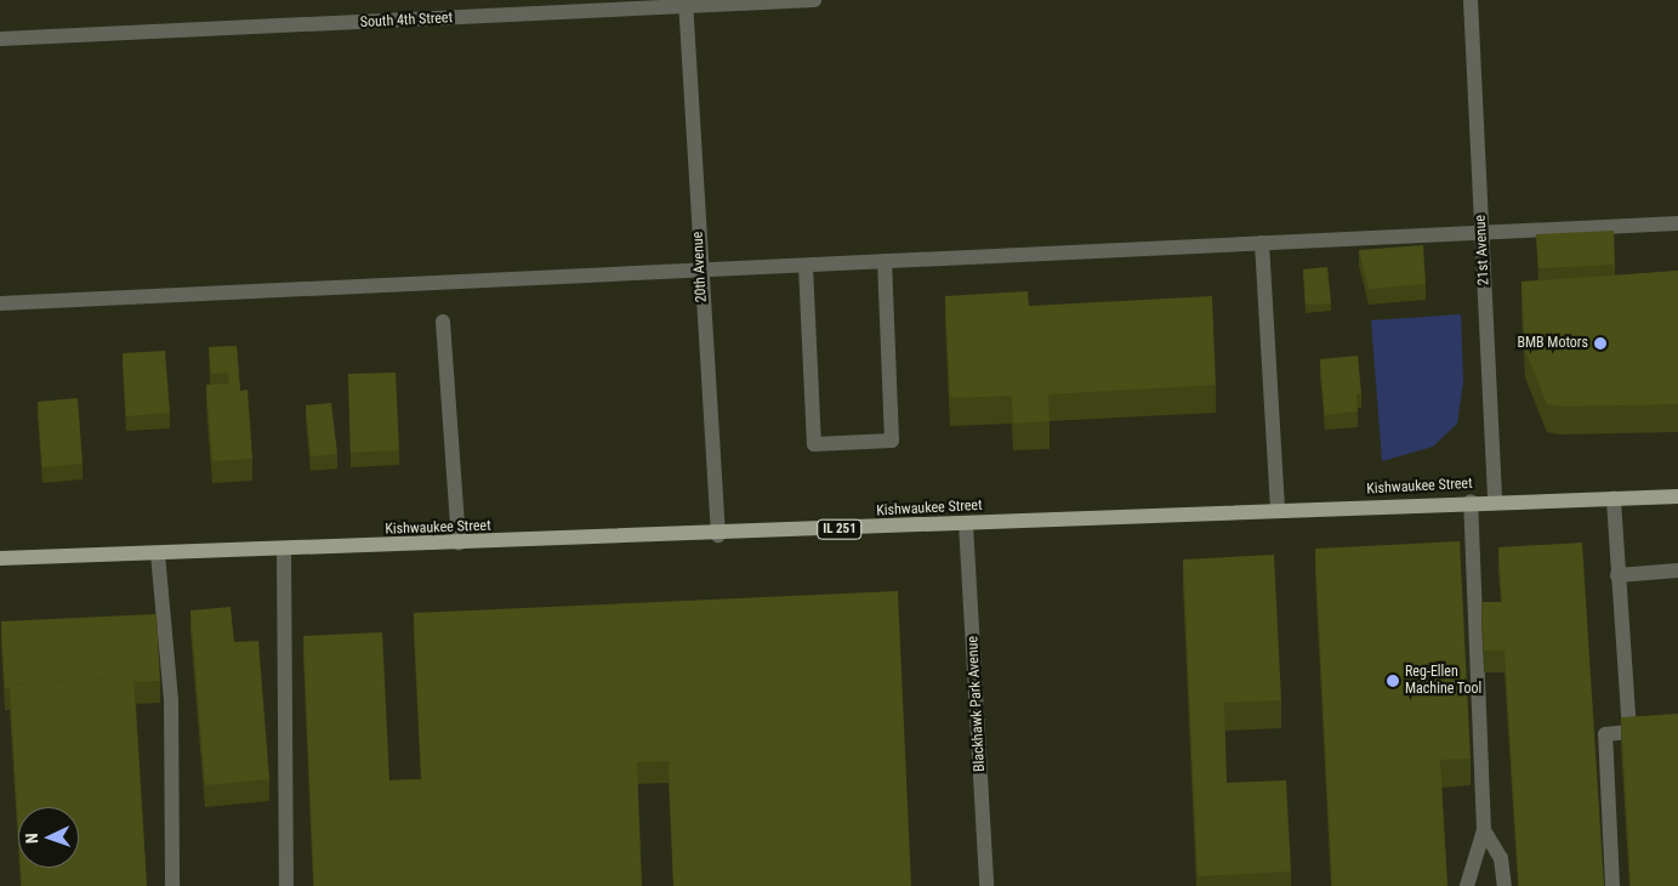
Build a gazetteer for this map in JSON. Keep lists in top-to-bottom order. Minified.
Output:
{"streets":{"main road":["Kishwaukee Street","IL 251"],"street":["South 4th Street","21st Avenue","20th Avenue","Blackhawk Park Avenue"]},"crossings":[["South 4th Street","20th Avenue"],["21st Avenue","Kishwaukee Street"],["20th Avenue","Kishwaukee Street"],["Kishwaukee Street","Blackhawk Park Avenue"]],"places":["BMB Motors","Reg-Ellen Machine Tool"],"north":"left"}
